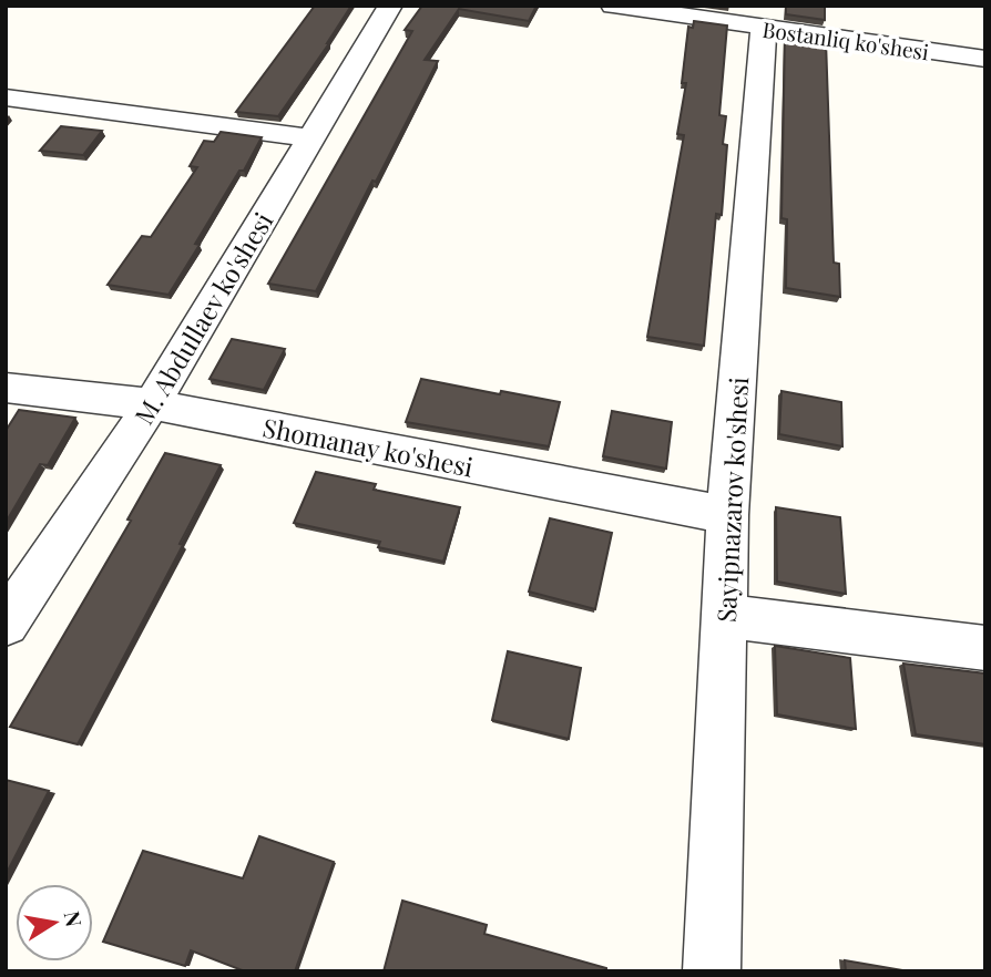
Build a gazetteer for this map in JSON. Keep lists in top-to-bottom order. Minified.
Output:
{"streets":{"street":["Bostanliq ko'shesi","M. Abdullaev ko'shesi","Shomanay ko'shesi","Sayipnazarov ko'shesi"]},"crossings":[["Bostanliq ko'shesi","Sayipnazarov ko'shesi"],["M. Abdullaev ko'shesi","Shomanay ko'shesi"],["Shomanay ko'shesi","Sayipnazarov ko'shesi"]],"north":"right"}
